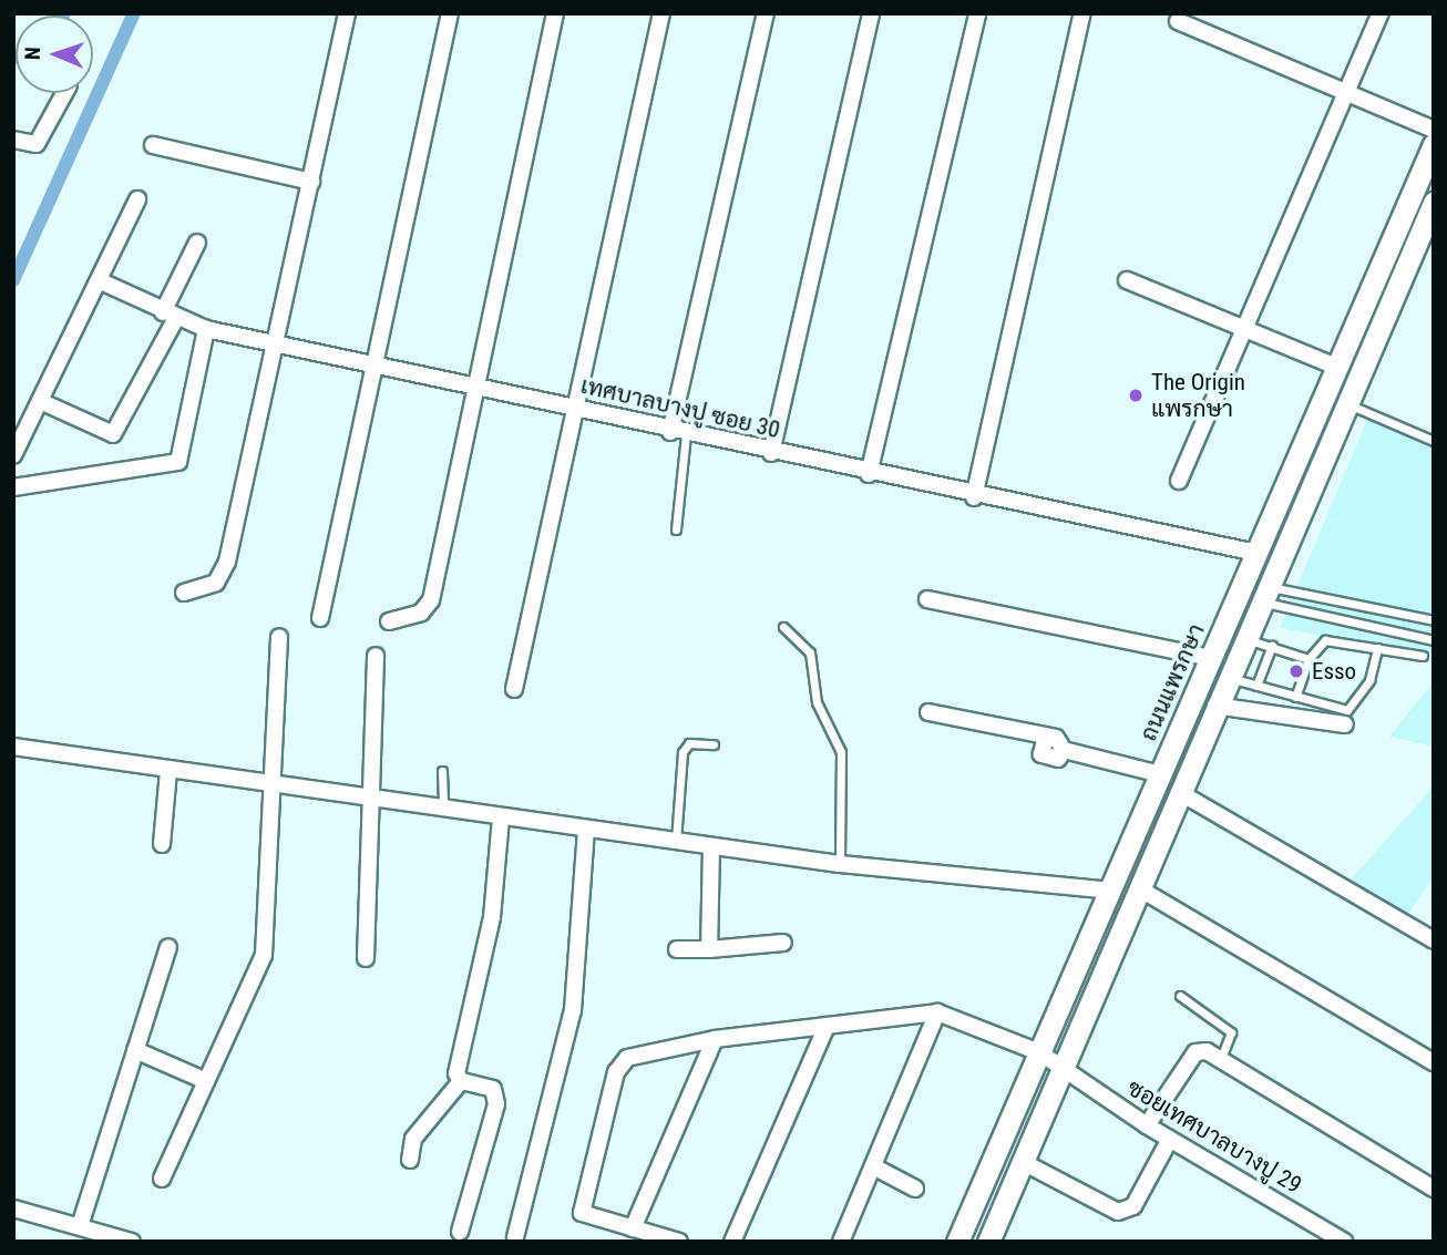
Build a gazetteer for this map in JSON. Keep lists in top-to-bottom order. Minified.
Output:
{"streets":{"main road":["ถนนแพรกษา"],"street":["เทศบาลบางปู ซอย 30","ซอยเทศบาลบางปู 29"]},"crossings":[["เทศบาลบางปู ซอย 30","ถนนแพรกษา"],["ถนนแพรกษา","ซอยเทศบาลบางปู 29"]],"places":["The Origin แพรกษา","Esso"],"north":"left"}
